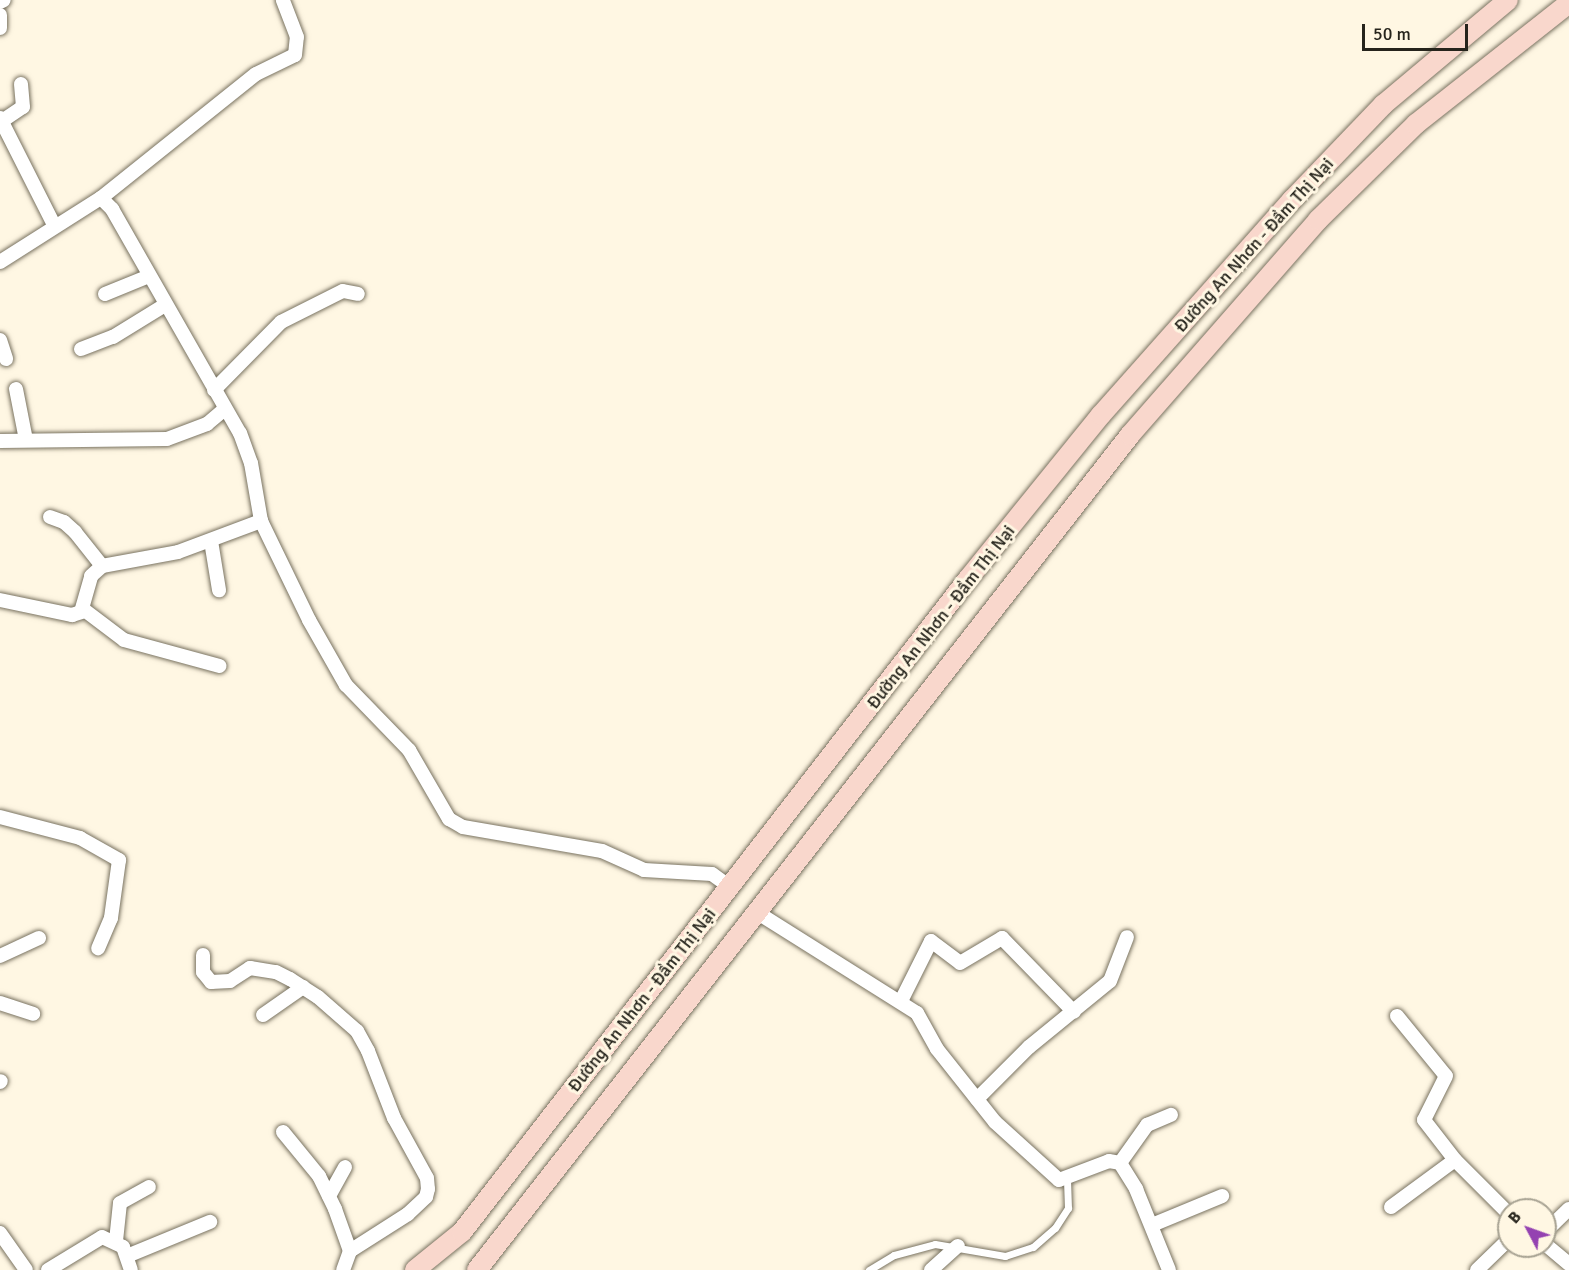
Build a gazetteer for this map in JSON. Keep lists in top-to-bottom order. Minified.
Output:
{"streets":{"main road":["Đường An Nhơn - Đầm Thị Nại"]},"scale_bar":"50 m","north":"top left"}
